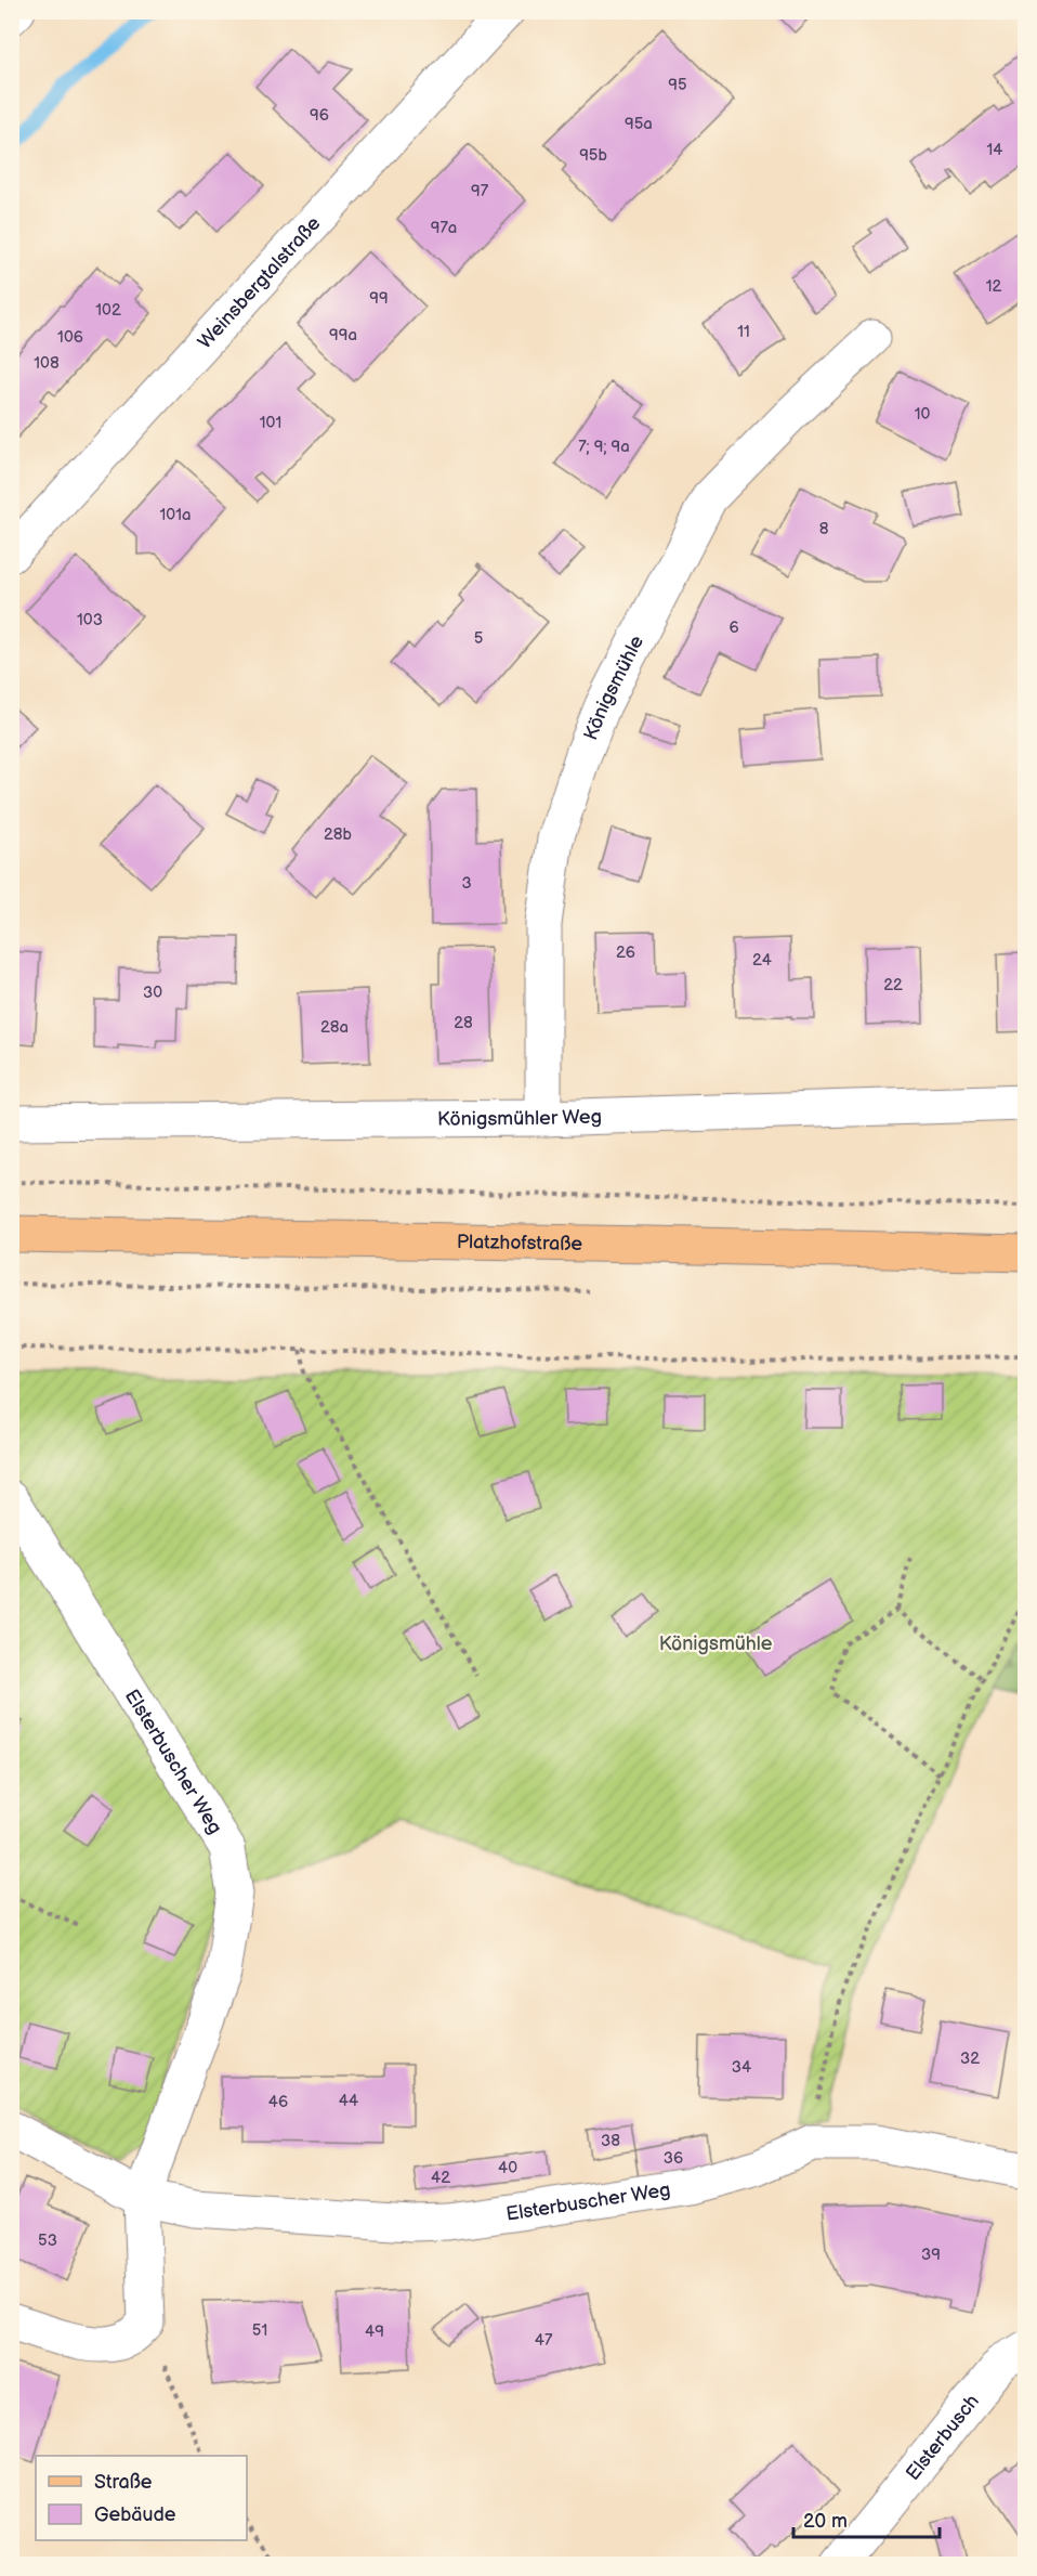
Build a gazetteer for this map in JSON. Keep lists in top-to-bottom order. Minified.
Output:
{"streets":{"main road":["Platzhofstraße"],"street":["Weinsbergtalstraße","Königsmühle","Königsmühler Weg","Elsterbuscher Weg","Elsterbusch"]},"crossings":[["Königsmühle","Königsmühler Weg"]],"parks":["Königsmühle"],"house_numbers":["95","96","95a","14","95b","97","97a","12","99","102","11","99a","106","108","10","101","7; 9; 9a","101a","8","103","6","5","28b","3","26","24","22","30","28","28a","32","34","44","46","38","36","40","42","53","39","51","49","47"],"legend":["Straße","Gebäude"],"scale_bar":"20 m"}
